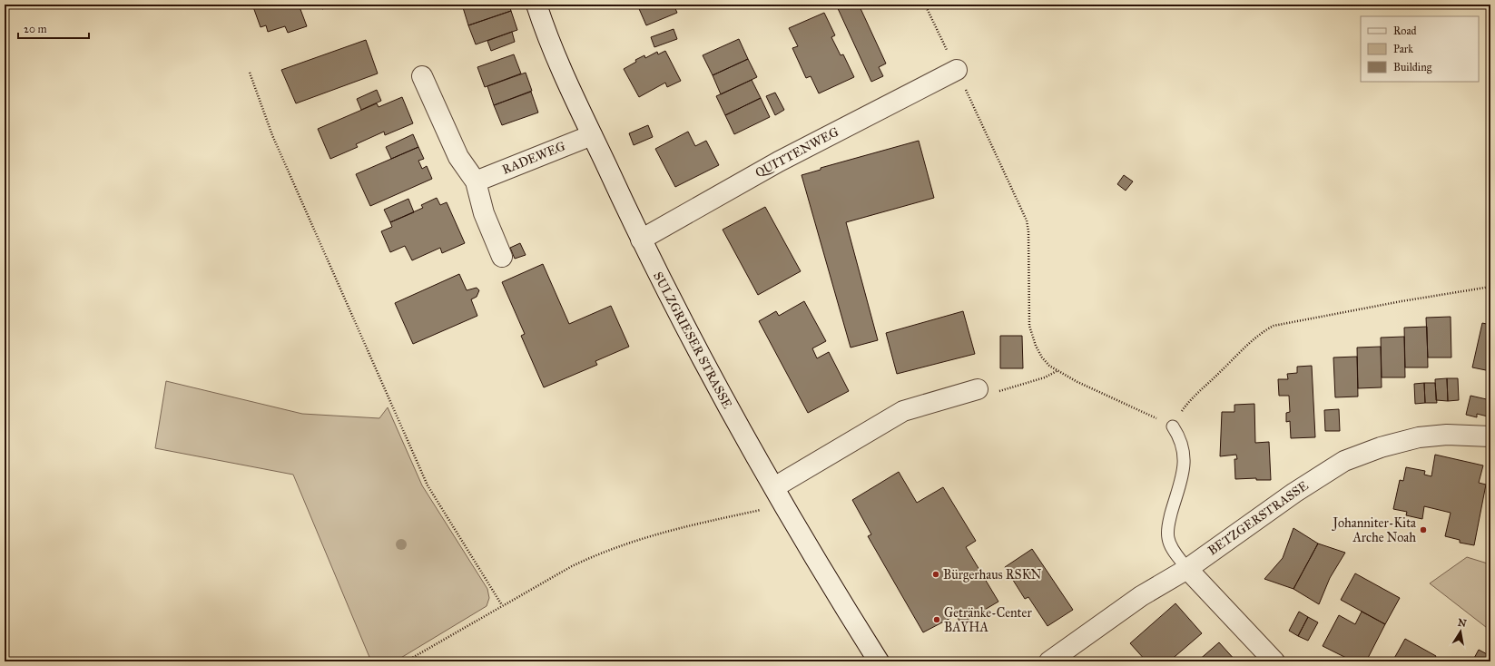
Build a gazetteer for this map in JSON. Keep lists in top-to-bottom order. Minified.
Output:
{"streets":{"street":["QUITTENWEG","RADEWEG","SULZGRIESER STRASSE","BETZGERSTRASSE"]},"crossings":[["QUITTENWEG","SULZGRIESER STRASSE"],["RADEWEG","SULZGRIESER STRASSE"]],"places":["Johanniter-Kita Arche Noah","Bürgerhaus RSKN","Getränke-Center BAYHA"],"legend":["Road","Park","Building"],"scale_bar":"20 m","north":"top"}
